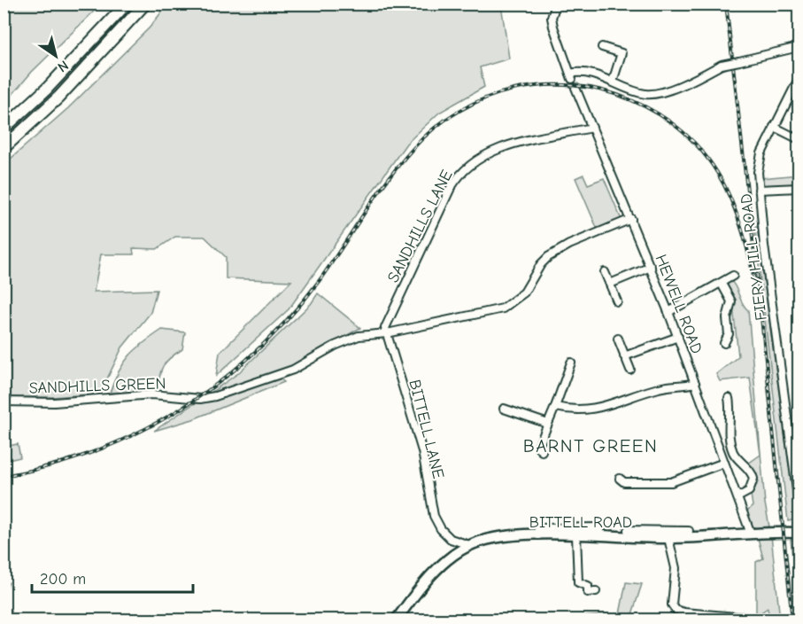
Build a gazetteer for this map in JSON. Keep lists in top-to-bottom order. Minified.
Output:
{"streets":{"main road":["BITTELL ROAD"],"street":["SANDHILLS LANE","FIERY HILL ROAD","HEWELL ROAD","SANDHILLS GREEN","BITTELL LANE"]},"crossings":[["SANDHILLS LANE","HEWELL ROAD"],["SANDHILLS LANE","SANDHILLS GREEN"],["SANDHILLS LANE","BITTELL LANE"],["HEWELL ROAD","BITTELL ROAD"],["SANDHILLS GREEN","BITTELL LANE"]],"districts":["BARNT GREEN"],"scale_bar":"200 m","north":"bottom right"}
